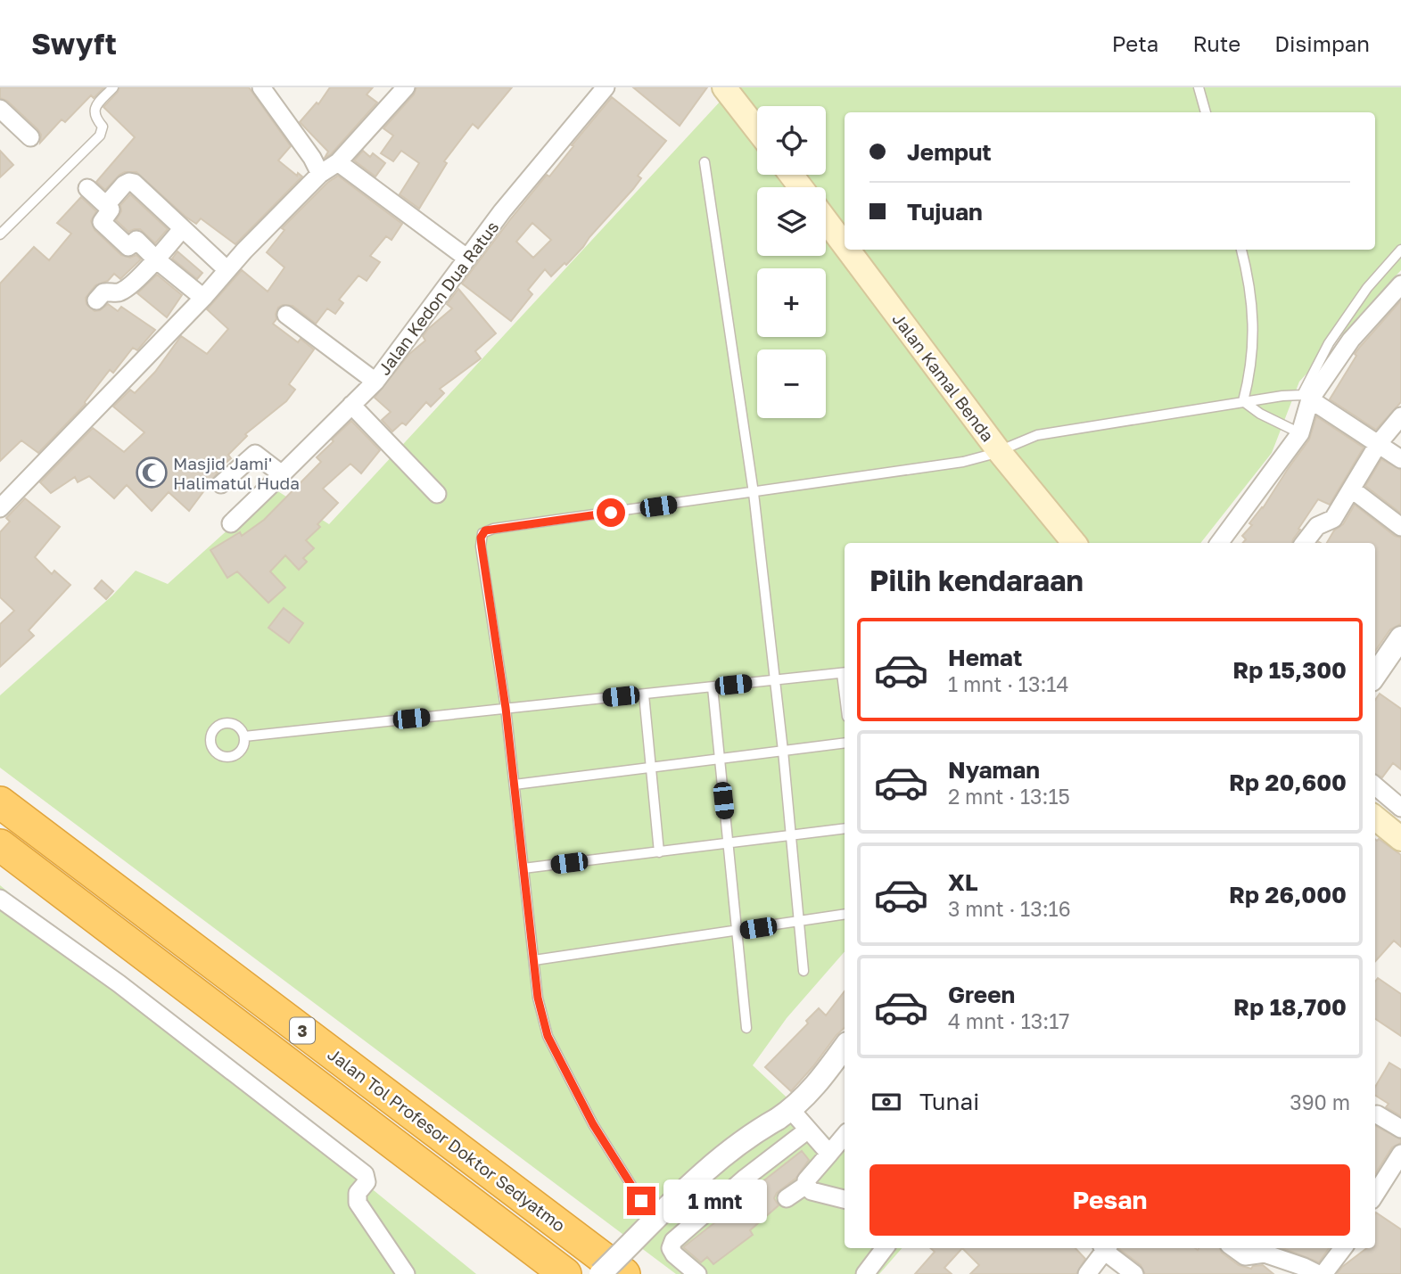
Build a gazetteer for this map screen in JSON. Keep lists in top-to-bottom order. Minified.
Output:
{"streets":{"highway":["3","Jalan Tol Profesor Doktor Sedyatmo"],"main road":["Jalan Kamal Benda"],"street":["Jalan Kedon Dua Ratus"]},"places":{"mosque":["Masjid Jami' Halimatul Huda"]},"page":{"header":"Swyft","nav":["Peta","Rute","Disimpan"],"map_buttons":["+","−"],"banner":["Jemput","Tujuan"],"heading":"Pilih kendaraan","list":[{"name":"Hemat","note":"1 mnt · 13:14","value":"Rp 15,300"},{"name":"Nyaman","note":"2 mnt · 13:15","value":"Rp 20,600"},{"name":"XL","note":"3 mnt · 13:16","value":"Rp 26,000"},{"name":"Green","note":"4 mnt · 13:17","value":"Rp 18,700"}],"pay":["Tunai","390 m"],"buttons":"Pesan","bubble":"1 mnt"}}
